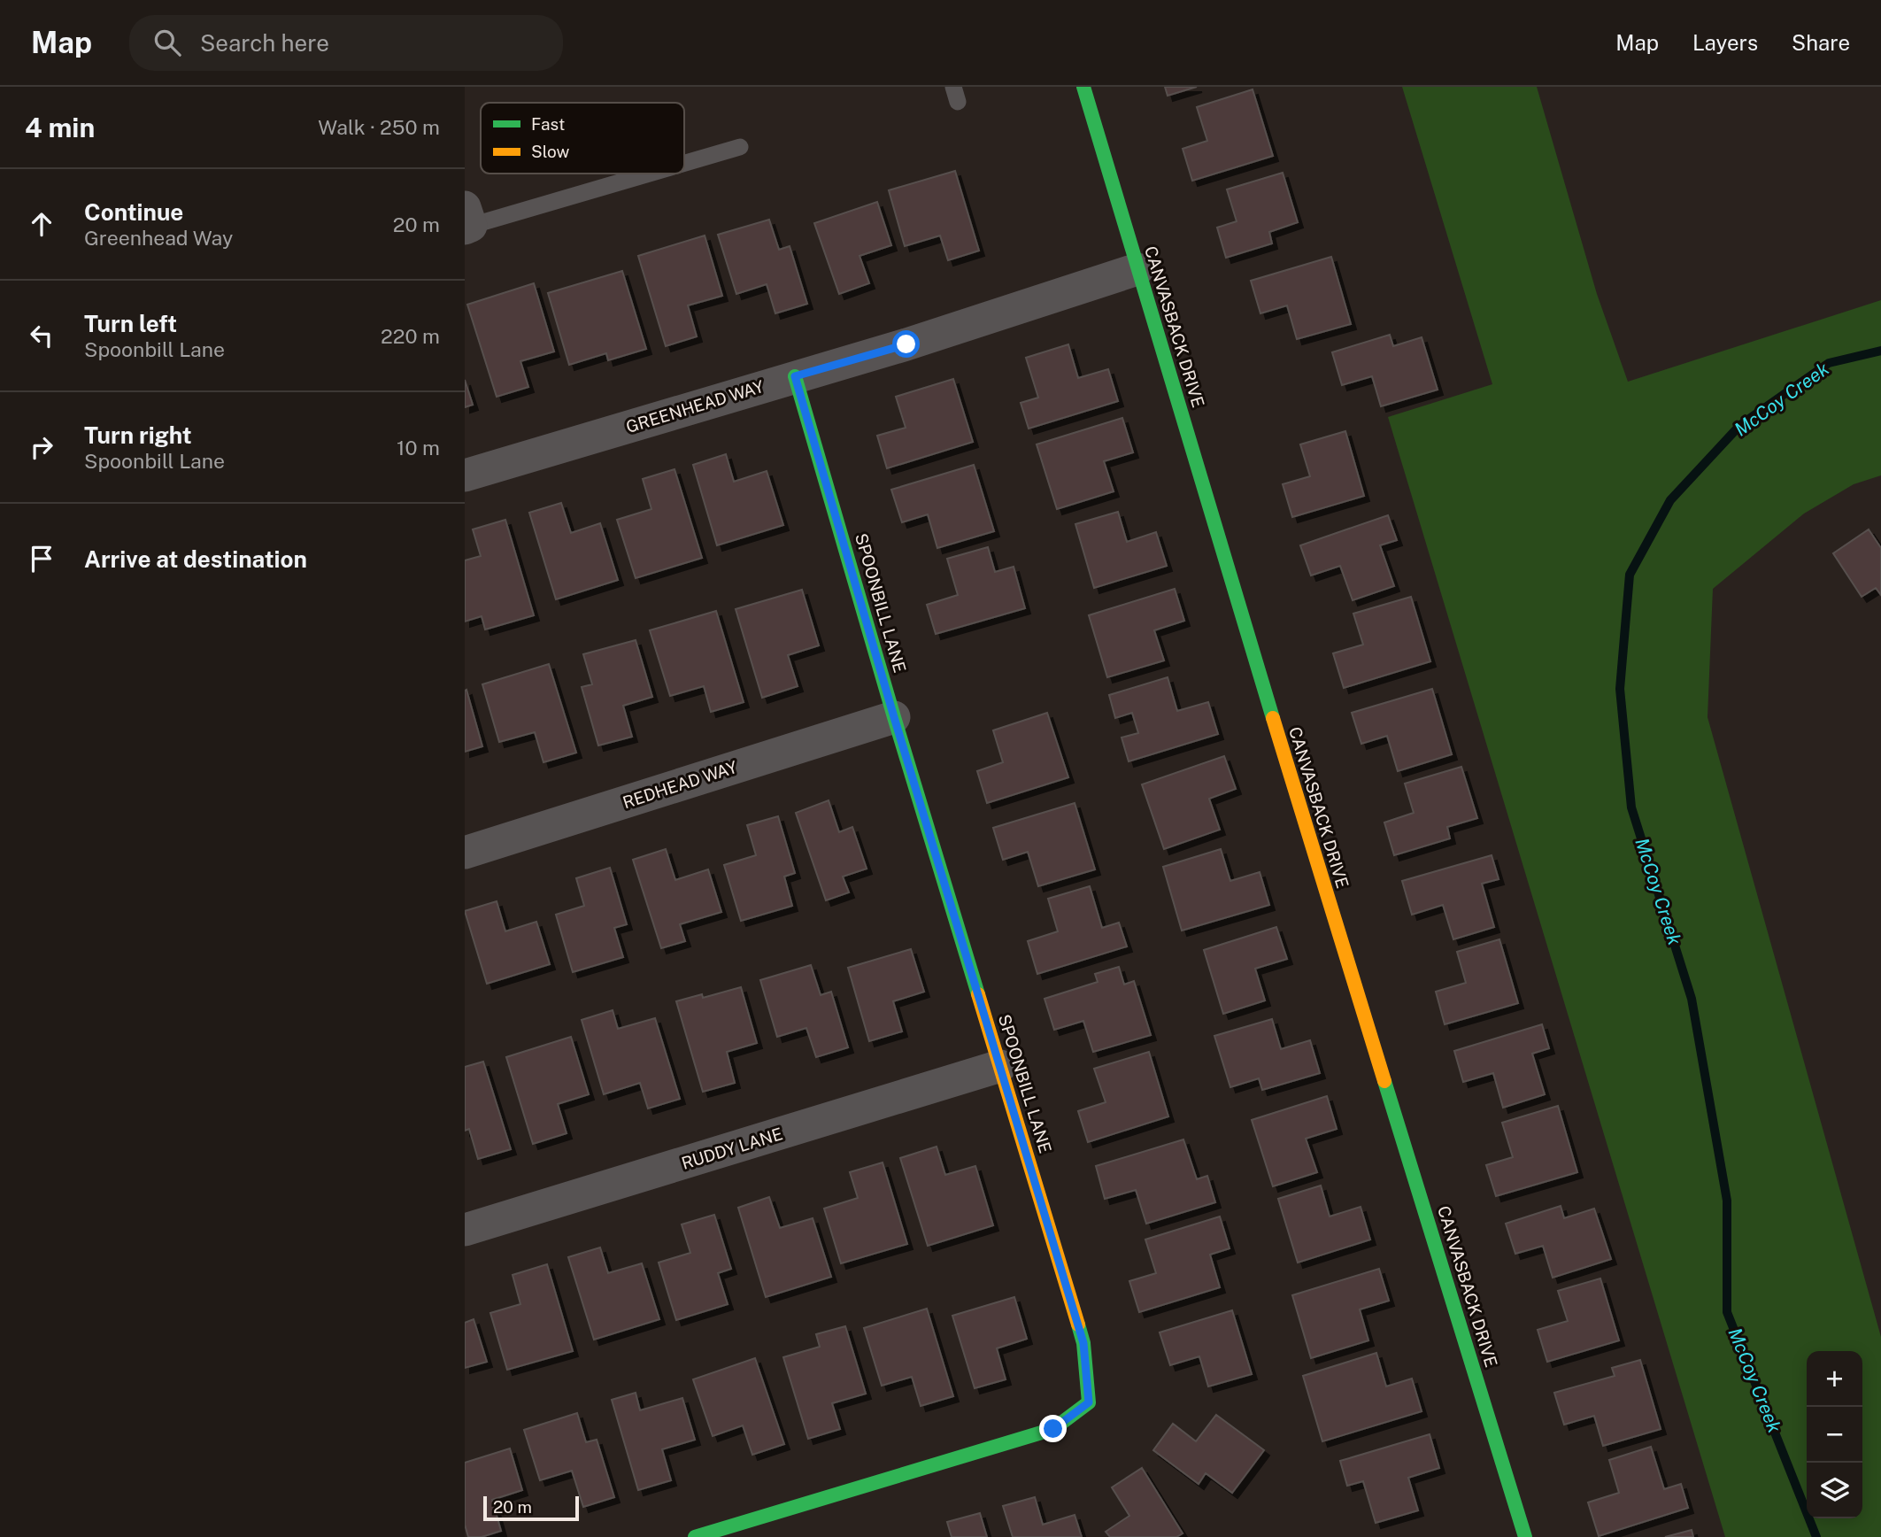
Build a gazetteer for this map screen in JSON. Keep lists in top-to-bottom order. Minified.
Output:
{"streets":{"street":["CANVASBACK DRIVE","GREENHEAD WAY","SPOONBILL LANE","REDHEAD WAY","RUDDY LANE"]},"crossings":[["CANVASBACK DRIVE","GREENHEAD WAY"],["GREENHEAD WAY","SPOONBILL LANE"],["SPOONBILL LANE","REDHEAD WAY"],["SPOONBILL LANE","RUDDY LANE"]],"water":["McCoy Creek"],"legend":["Fast","Slow"],"scale_bar":"20 m","page":{"header":"Map","search":"Search here","nav":["Map","Layers","Share"],"heading":["4 min","Walk · 250 m"],"list":[["Continue","Greenhead Way","20 m"],["Turn left","Spoonbill Lane","220 m"],["Turn right","Spoonbill Lane","10 m"],"Arrive at destination"],"map_buttons":["+","−"],"scale":"20 m"}}
